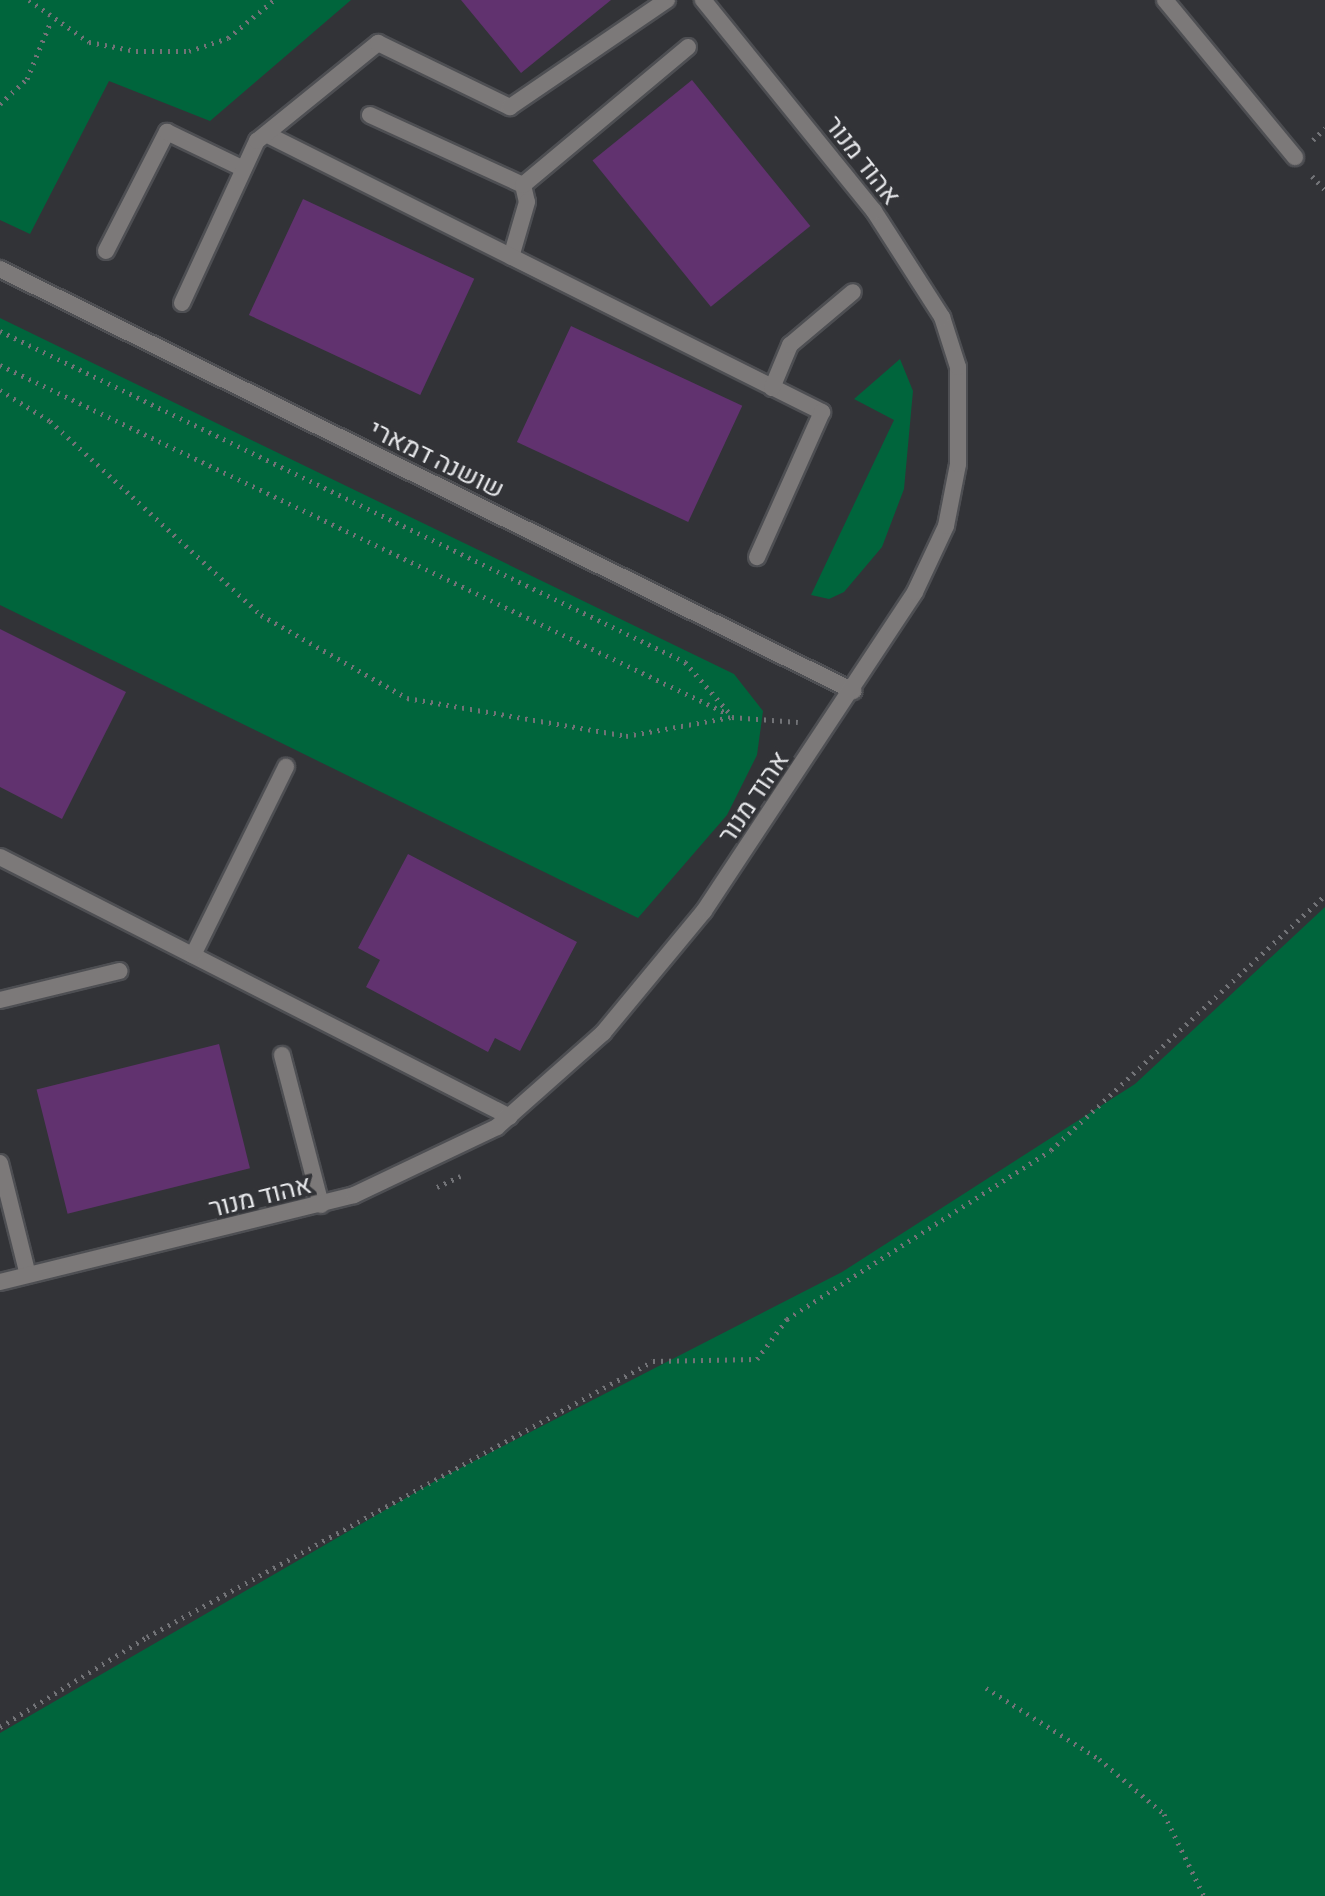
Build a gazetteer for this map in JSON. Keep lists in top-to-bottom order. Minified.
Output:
{"streets":{"street":["אהוד מנור","שושנה דמארי"]},"crossings":[["אהוד מנור","שושנה דמארי"]]}
